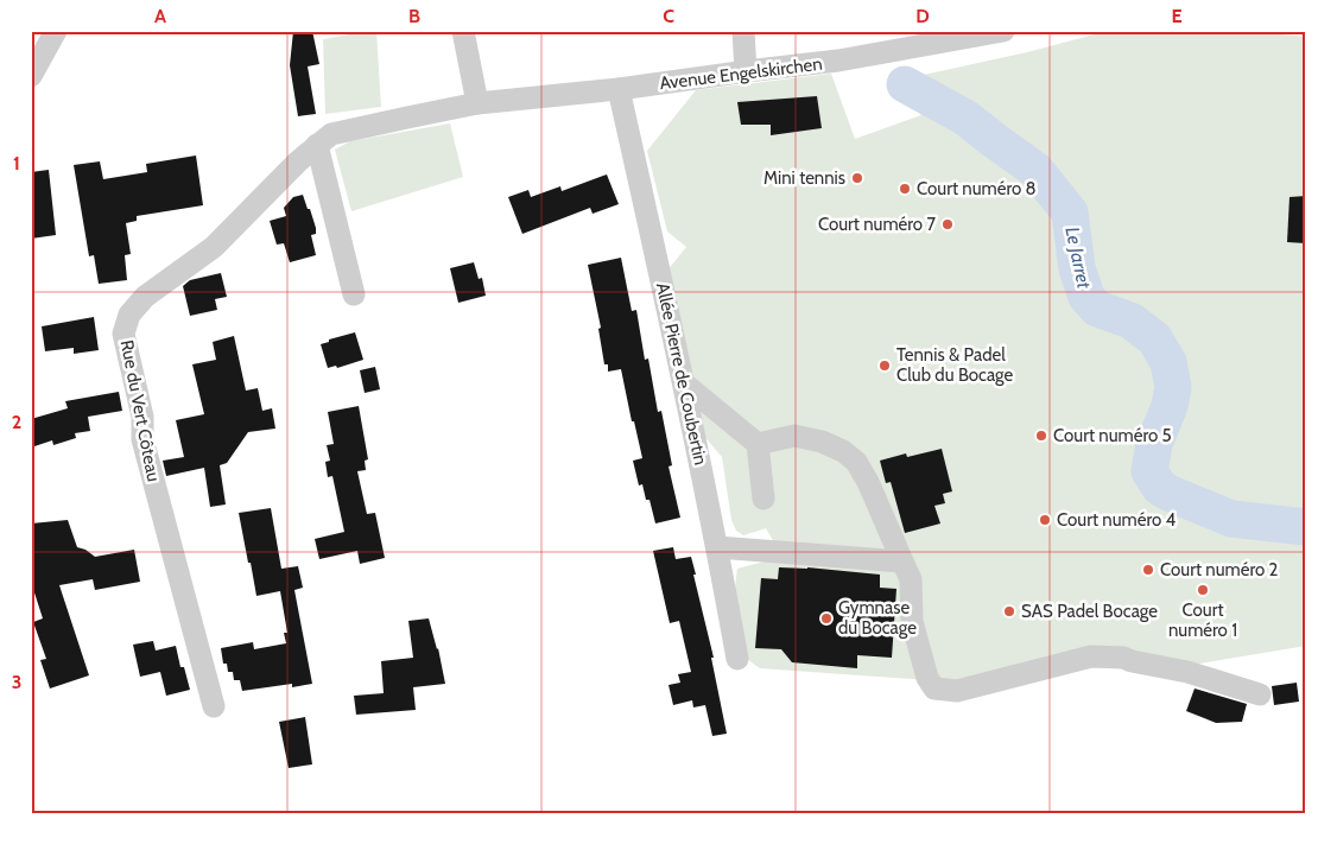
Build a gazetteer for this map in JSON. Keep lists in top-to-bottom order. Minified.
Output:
{"streets":{"street":["Avenue Engelskirchen","Allée Pierre de Coubertin","Rue du Vert Côteau"]},"crossings":[["Avenue Engelskirchen","Allée Pierre de Coubertin"],["Avenue Engelskirchen","Rue du Vert Côteau"]],"water":["Le Jarret"],"places":["Mini tennis","Court numéro 8","Court numéro 7","Tennis & Padel Club du Bocage","Court numéro 5","Court numéro 4","Court numéro 2","Court numéro 1","SAS Padel Bocage","Gymnase du Bocage"],"grid":{"columns":["A","B","C","D","E"],"rows":["1","2","3"]}}
